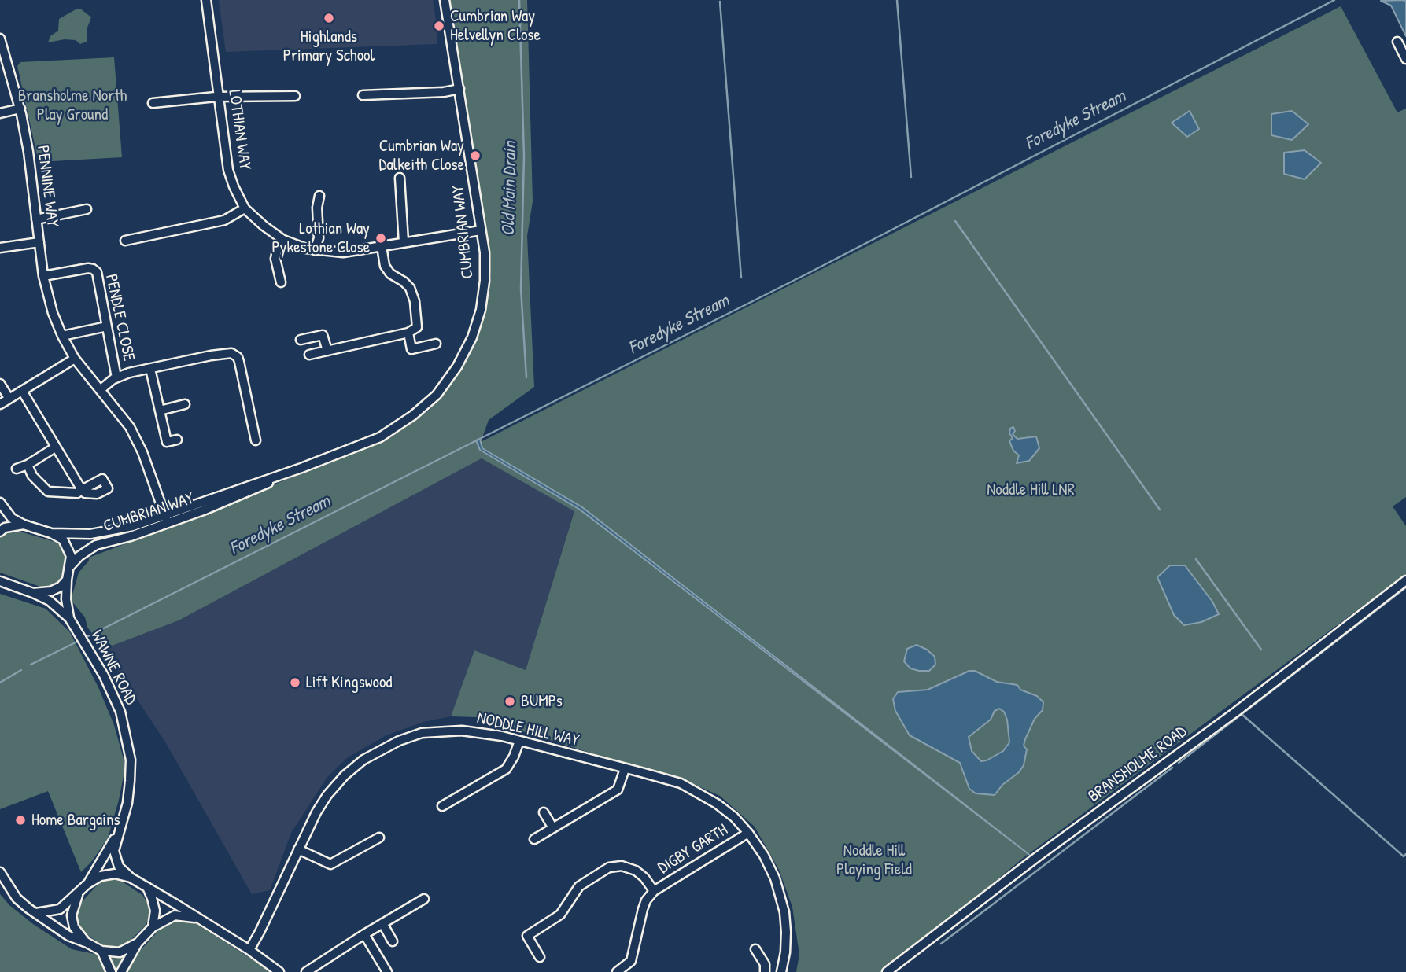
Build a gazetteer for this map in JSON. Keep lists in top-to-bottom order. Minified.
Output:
{"streets":{"street":["LOTHIAN WAY","PENNINE WAY","CUMBRIAN WAY","PENDLE CLOSE","WAWNE ROAD","NODDLE HILL WAY","BRANSHOLME ROAD","DIGBY GARTH"]},"crossings":[["LOTHIAN WAY","CUMBRIAN WAY"],["PENNINE WAY","CUMBRIAN WAY"],["PENNINE WAY","PENDLE CLOSE"],["CUMBRIAN WAY","WAWNE ROAD"],["NODDLE HILL WAY","DIGBY GARTH"]],"water":["Foredyke Stream","Old Main Drain"],"parks":["Bransholme North Play Ground","Noddle Hill LNR","Noddle Hill Playing Field"],"places":["Highlands Primary School","Cumbrian Way Helvellyn Close","Cumbrian Way Dalkeith Close","Lothian Way Pykestone Close","Lift Kingswood","BUMPs","Home Bargains"]}
